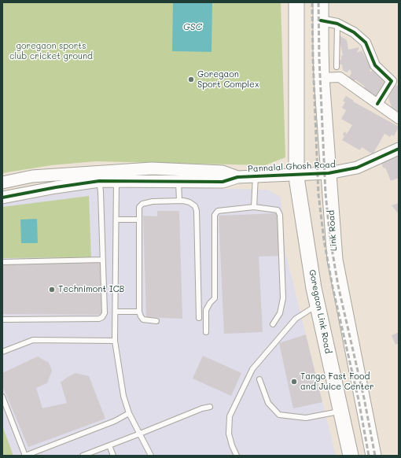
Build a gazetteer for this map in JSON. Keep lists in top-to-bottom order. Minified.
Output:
{"streets":{"main road":["Link Road","Goregaon Link Road"],"street":["Pannalal Ghosh Road"]},"crossings":[["Pannalal Ghosh Road","Link Road"],["Pannalal Ghosh Road","Goregaon Link Road"]],"water":["GSC"],"parks":["goregaon sports club cricket ground"],"places":["Goregaon Sport Complex","Technimont ICB","Tango Fast Food and Juice Center"]}
